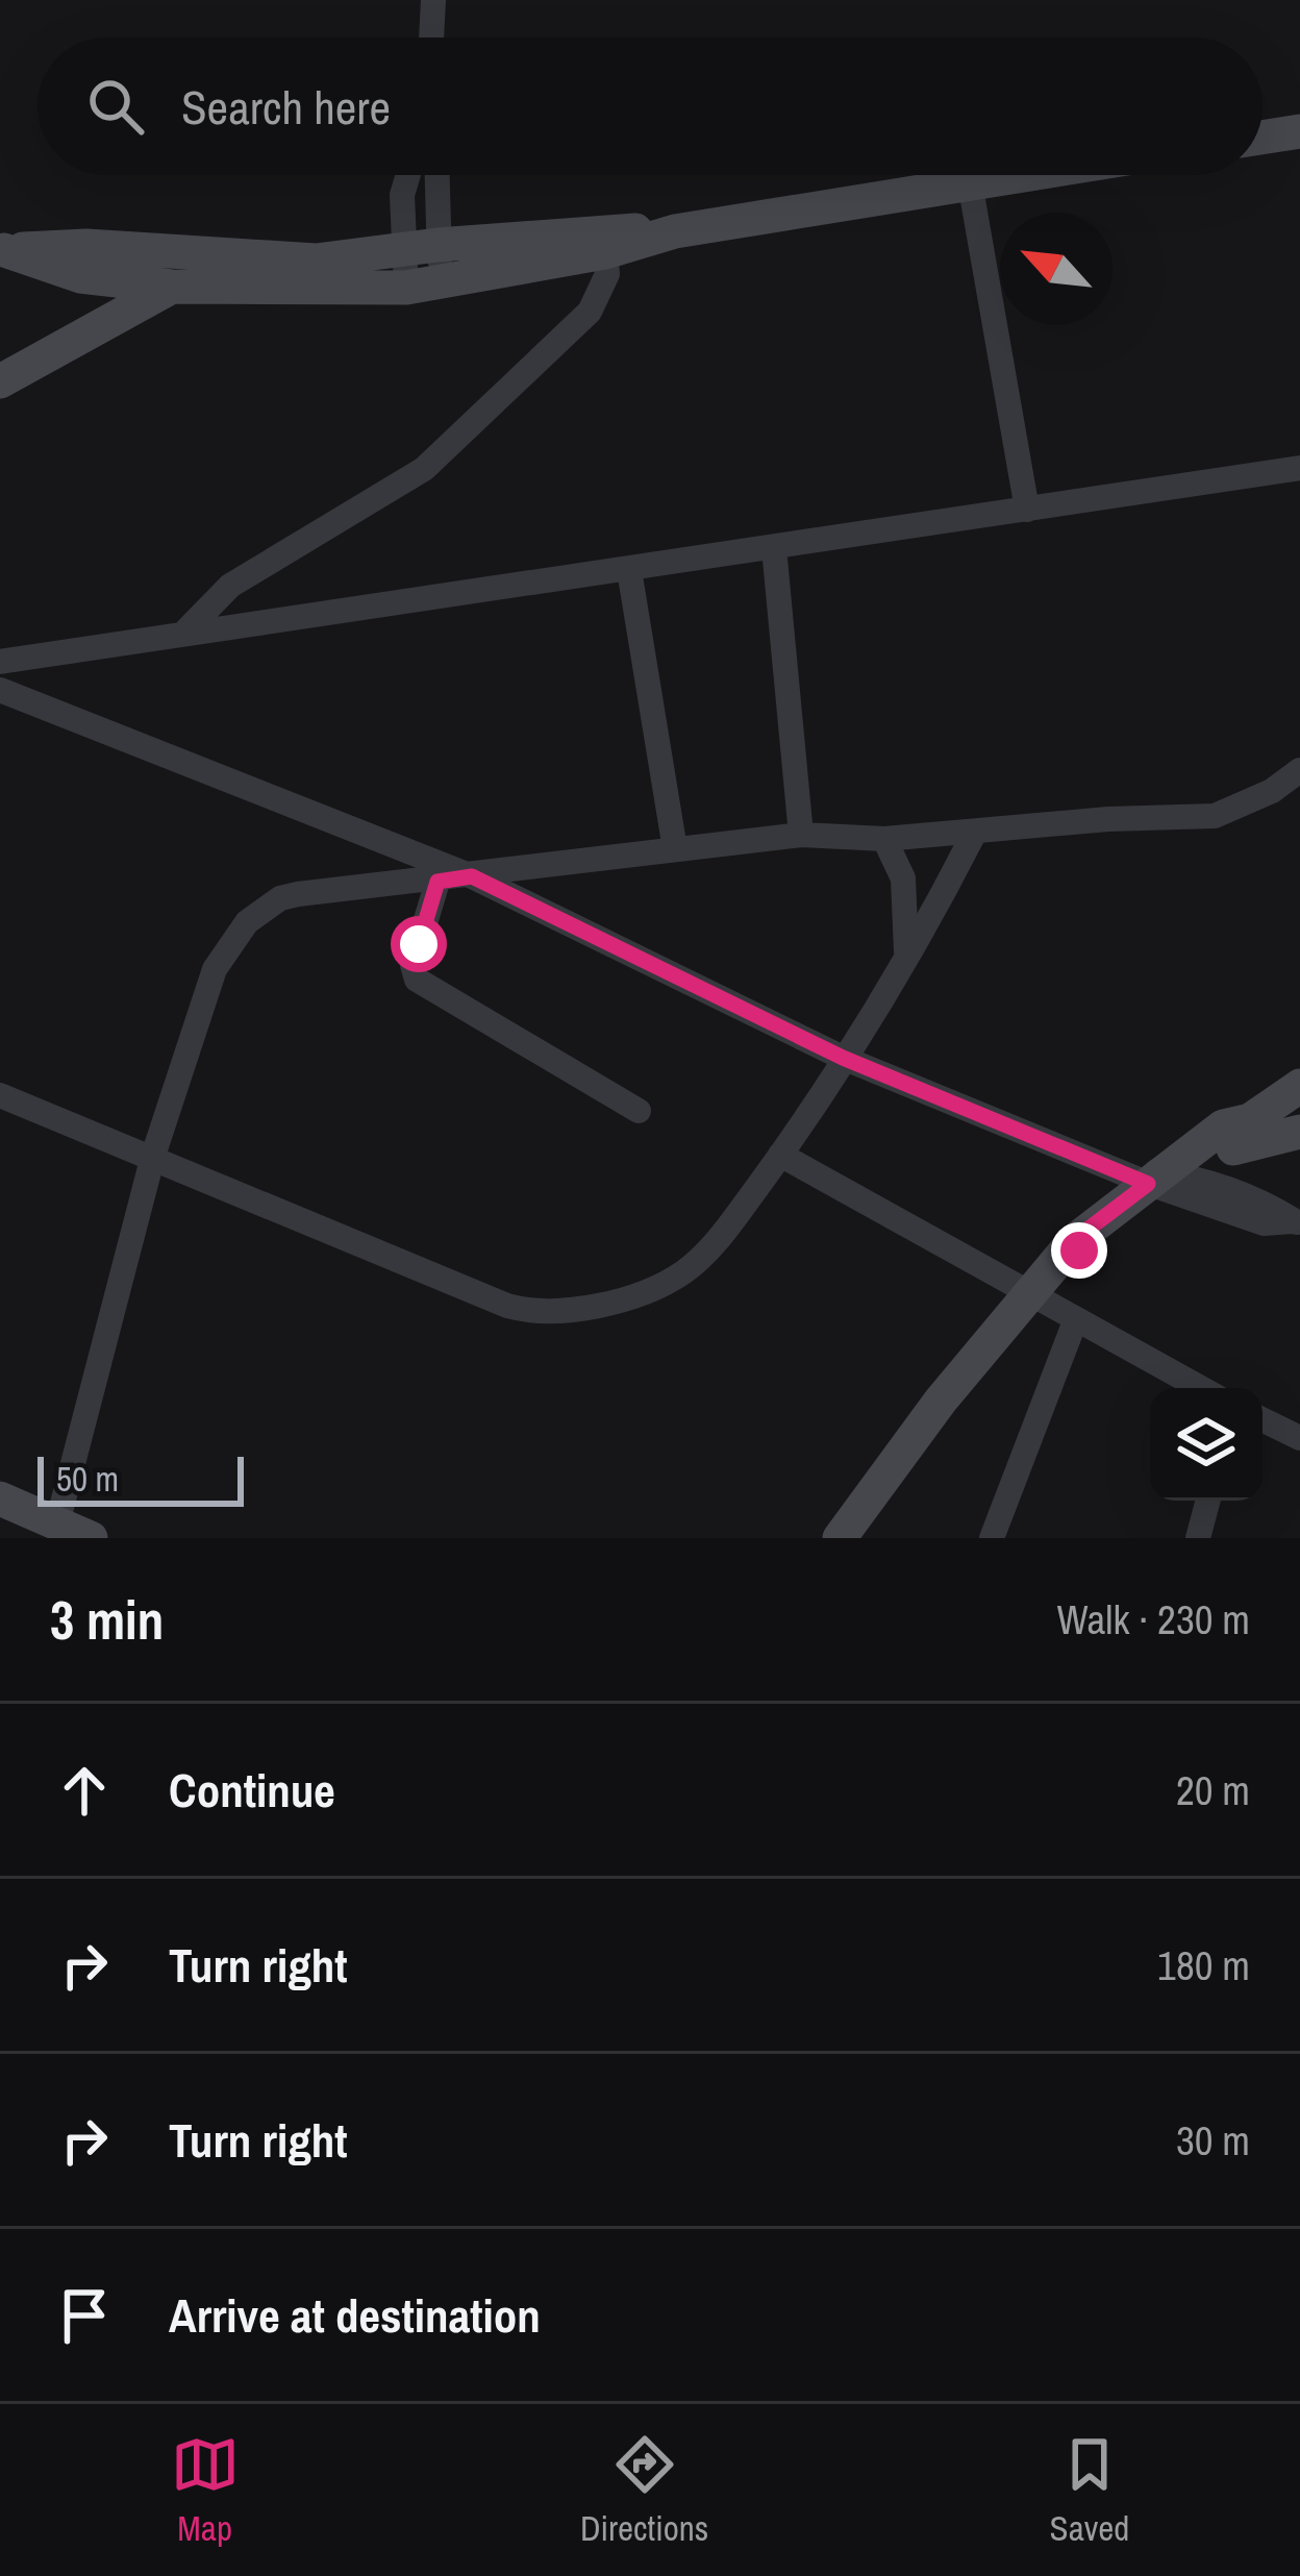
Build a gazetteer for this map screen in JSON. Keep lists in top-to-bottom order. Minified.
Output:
{"scale_bar":"50 m","north":"top left","page":{"search":"Search here","scale":"50 m","heading":["3 min","Walk · 230 m"],"list":[["Continue","20 m"],["Turn right","180 m"],["Turn right","30 m"],"Arrive at destination"],"nav":["Map","Directions","Saved"]}}
